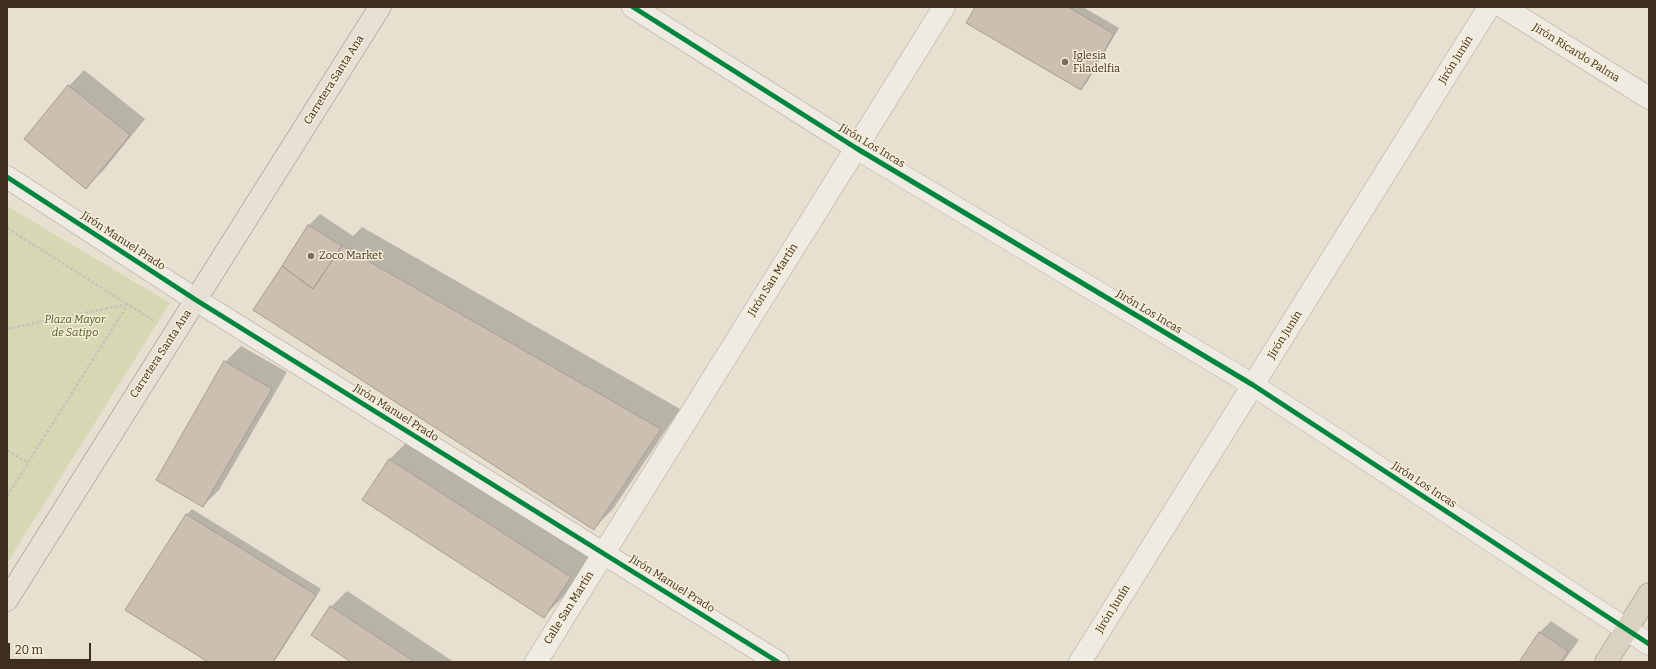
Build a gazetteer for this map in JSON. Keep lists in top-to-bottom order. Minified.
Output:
{"streets":{"main road":["Carretera Santa Ana"],"street":["Jirón Ricardo Palma","Jirón Junín","Jirón Los Incas","Jirón Manuel Prado","Jirón San Martín","Calle San Martín"]},"crossings":[["Jirón Junín","Jirón Los Incas"],["Carretera Santa Ana","Jirón Manuel Prado"],["Jirón Los Incas","Jirón San Martín"],["Jirón Manuel Prado","Jirón San Martín"],["Jirón Manuel Prado","Calle San Martín"],["Jirón San Martín","Calle San Martín"]],"parks":["Plaza Mayor de Satipo"],"places":["Iglesia Filadelfia","Zoco Market"],"scale_bar":"20 m"}
